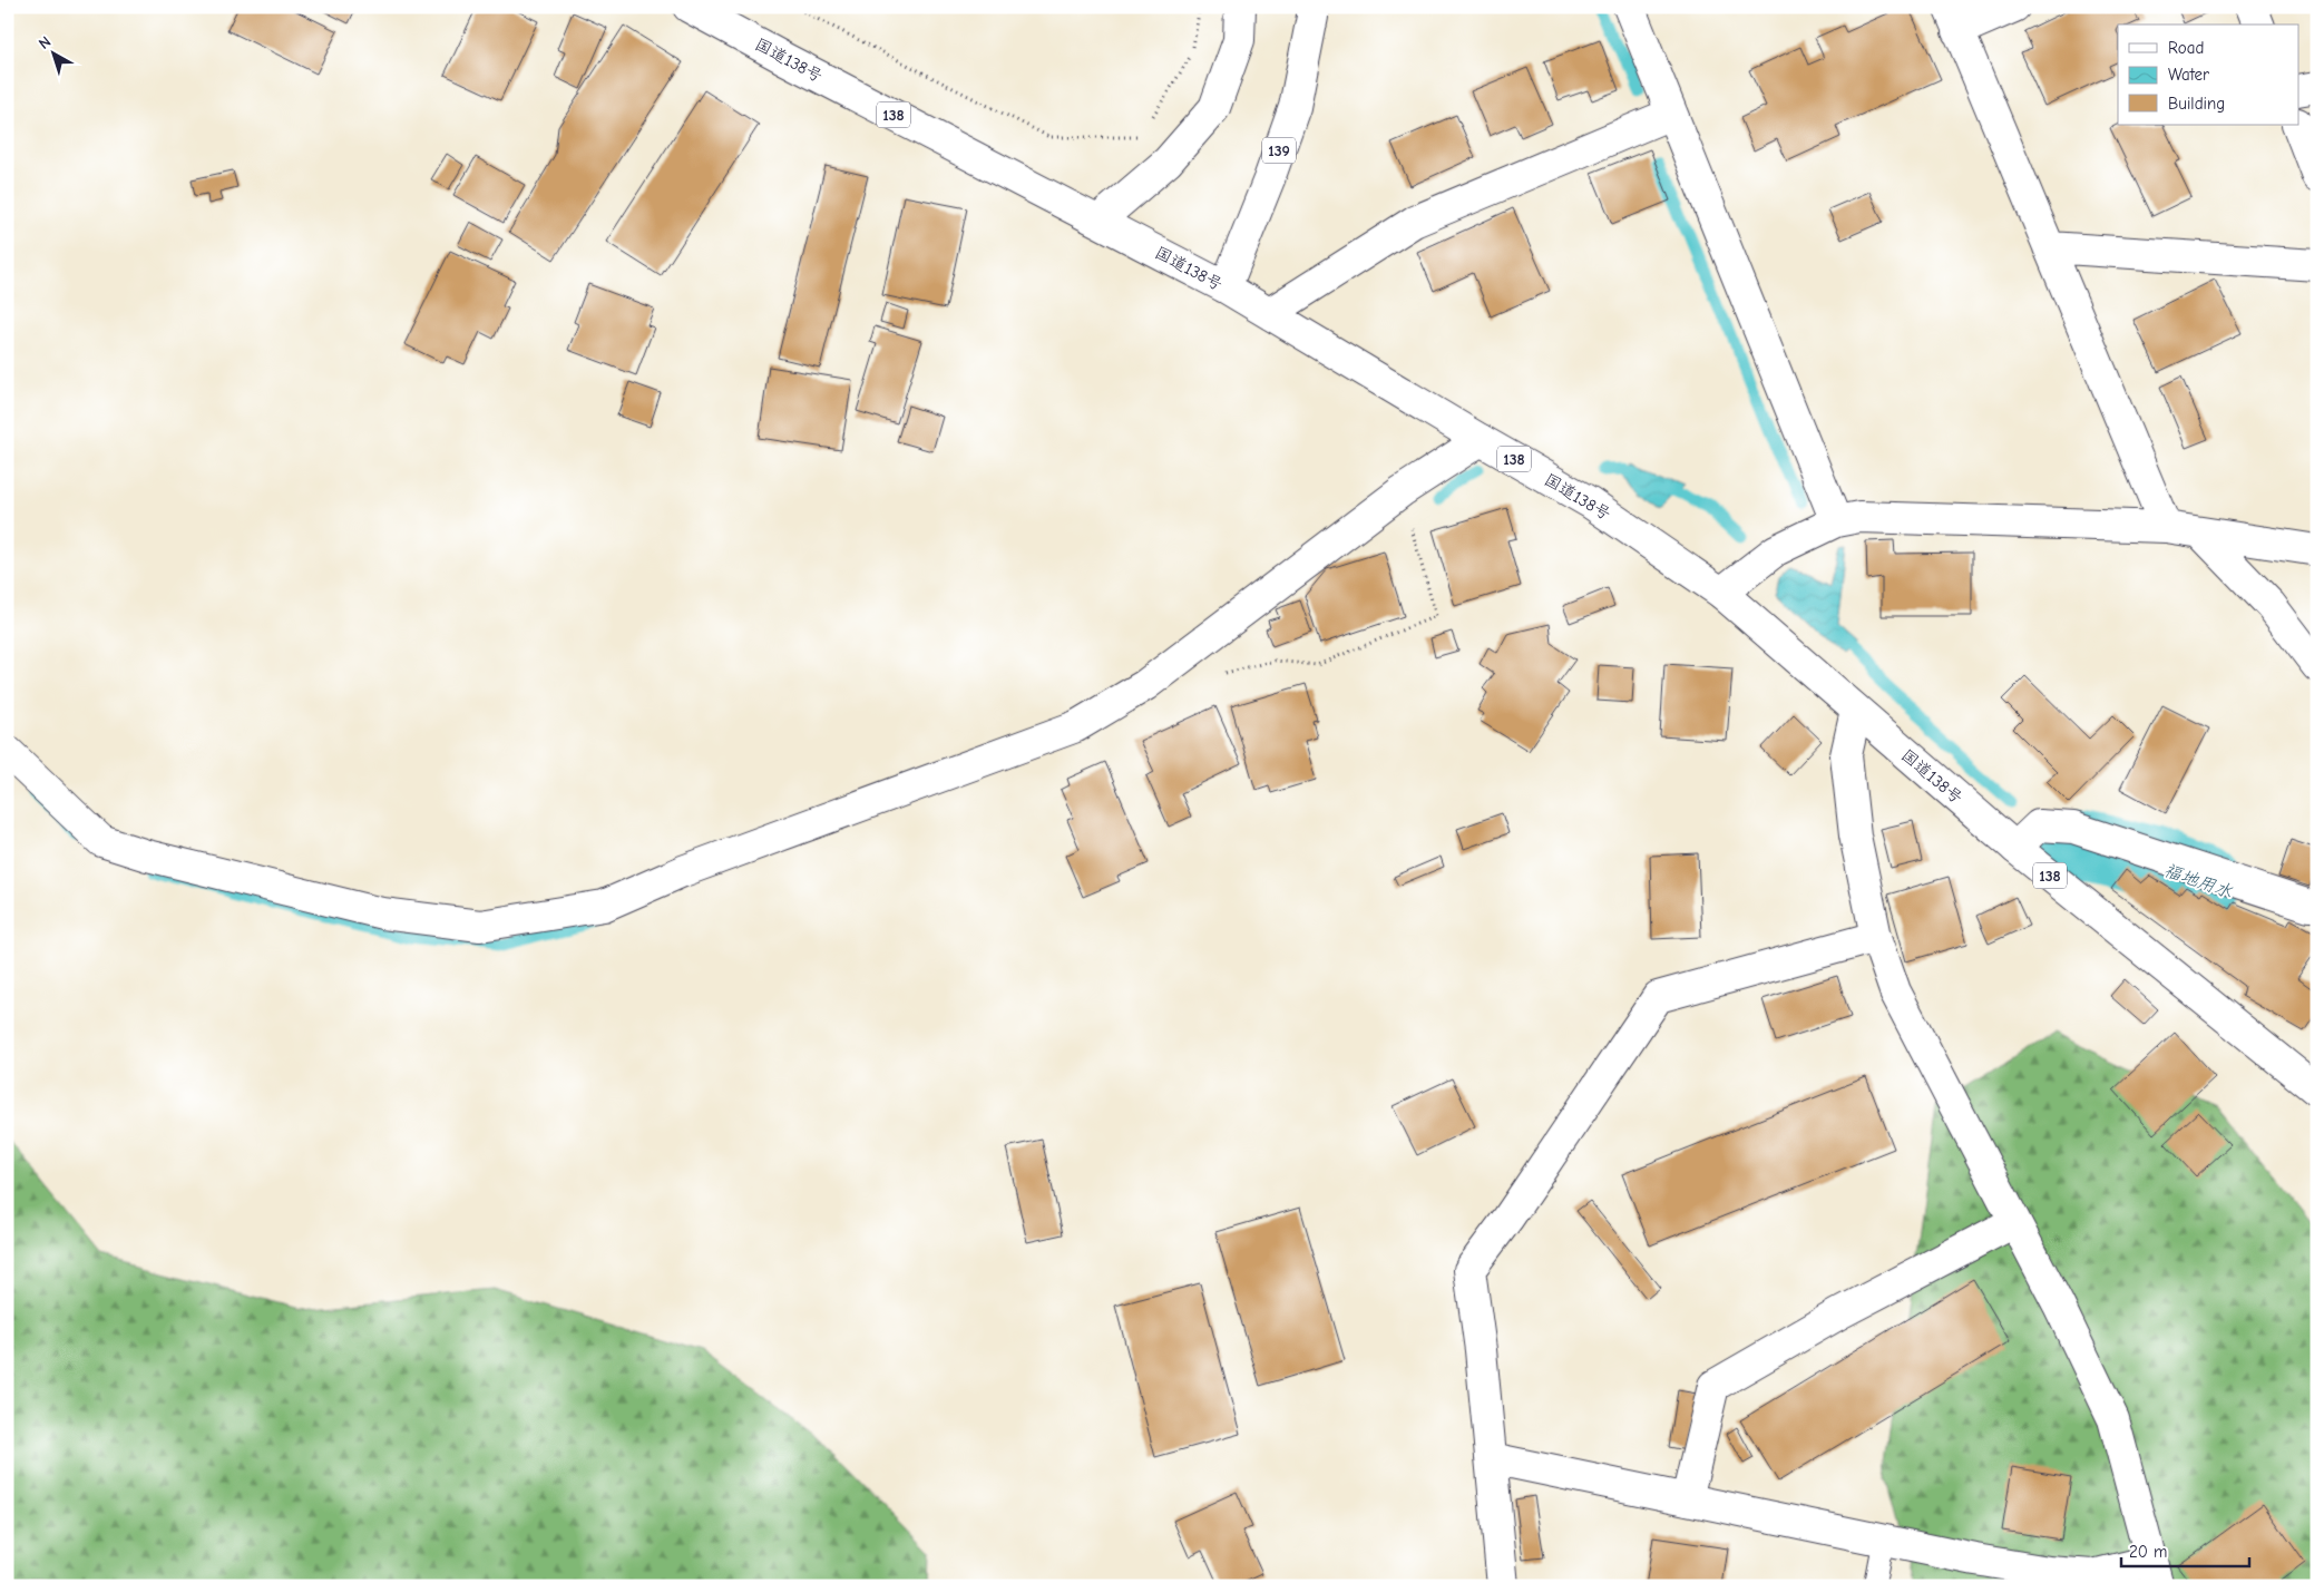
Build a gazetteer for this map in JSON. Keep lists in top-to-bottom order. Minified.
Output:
{"streets":{"main road":["国道138号","138","139"]},"crossings":[["国道138号","139"]],"water":["福地用水"],"legend":["Road","Water","Building"],"scale_bar":"20 m","north":"top left"}
